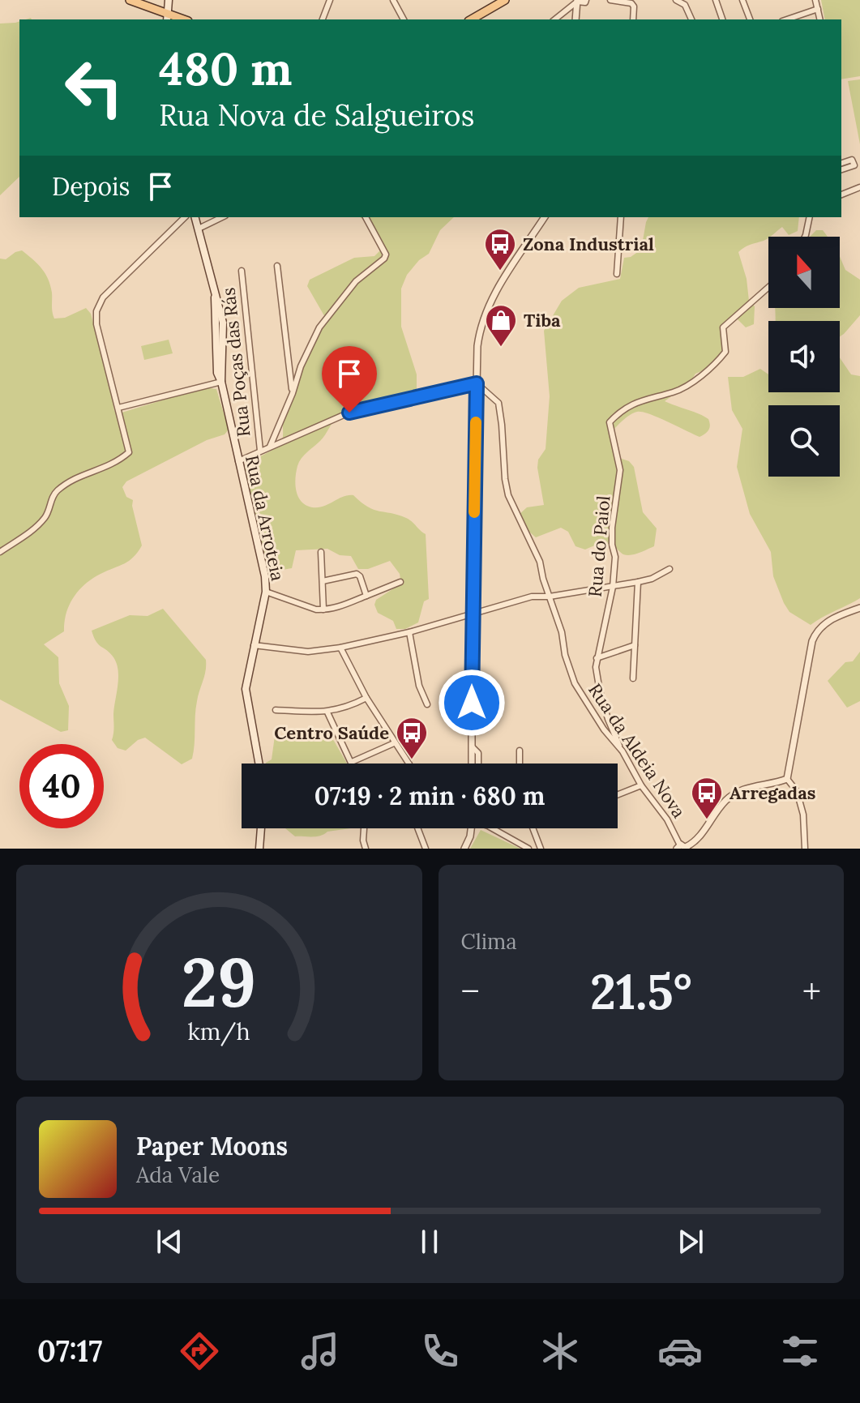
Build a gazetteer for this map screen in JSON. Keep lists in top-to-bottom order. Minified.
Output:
{"streets":{"main road":["Rua da Arroteia"],"street":["Rua Poças das Rás","Rua do Paiol","Rua da Aldeia Nova"]},"crossings":[["Rua do Paiol","Rua da Aldeia Nova"]],"places":{"bus stop":["Zona Industrial","Centro Saúde","Arregadas"],"shop":["Tiba"]},"north":"top","page":{"turn":["480 m","Rua Nova de Salgueiros"],"then":"Depois","limit":"40","trip":"07:19 · 2 min · 680 m","tile":"Clima","heat":["−","21.5°","+"],"song":["Paper Moons","Ada Vale"],"tabs":"07:17","gauge":["29","km/h"]}}
